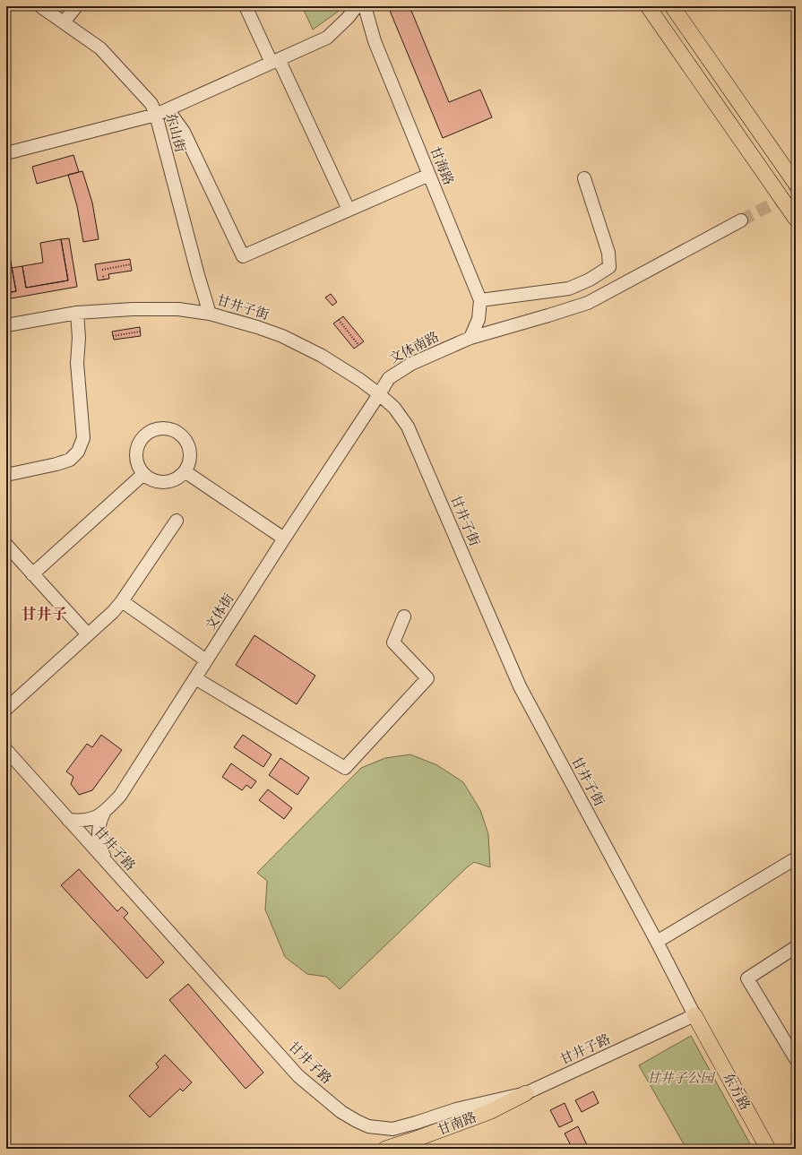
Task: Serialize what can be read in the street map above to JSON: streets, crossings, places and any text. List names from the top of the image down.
{
  "streets": {
    "main road": ["东方路", "甘南路"],
    "street": [
      "东山街",
      "甘海路",
      "甘井子街",
      "文体南路",
      "文体街",
      "甘井子路"
    ]
  },
  "crossings": [
    ["东山街", "甘井子街"],
    ["甘海路", "文体南路"],
    ["甘井子街", "文体南路"],
    ["甘井子街", "文体街"],
    ["甘井子街", "甘井子路"],
    ["甘井子街", "东方路"],
    ["文体南路", "文体街"],
    ["文体街", "甘井子路"],
    ["甘井子路", "东方路"],
    ["甘井子路", "甘南路"]
  ],
  "districts": ["甘井子"],
  "parks": ["甘井子公园"]
}
